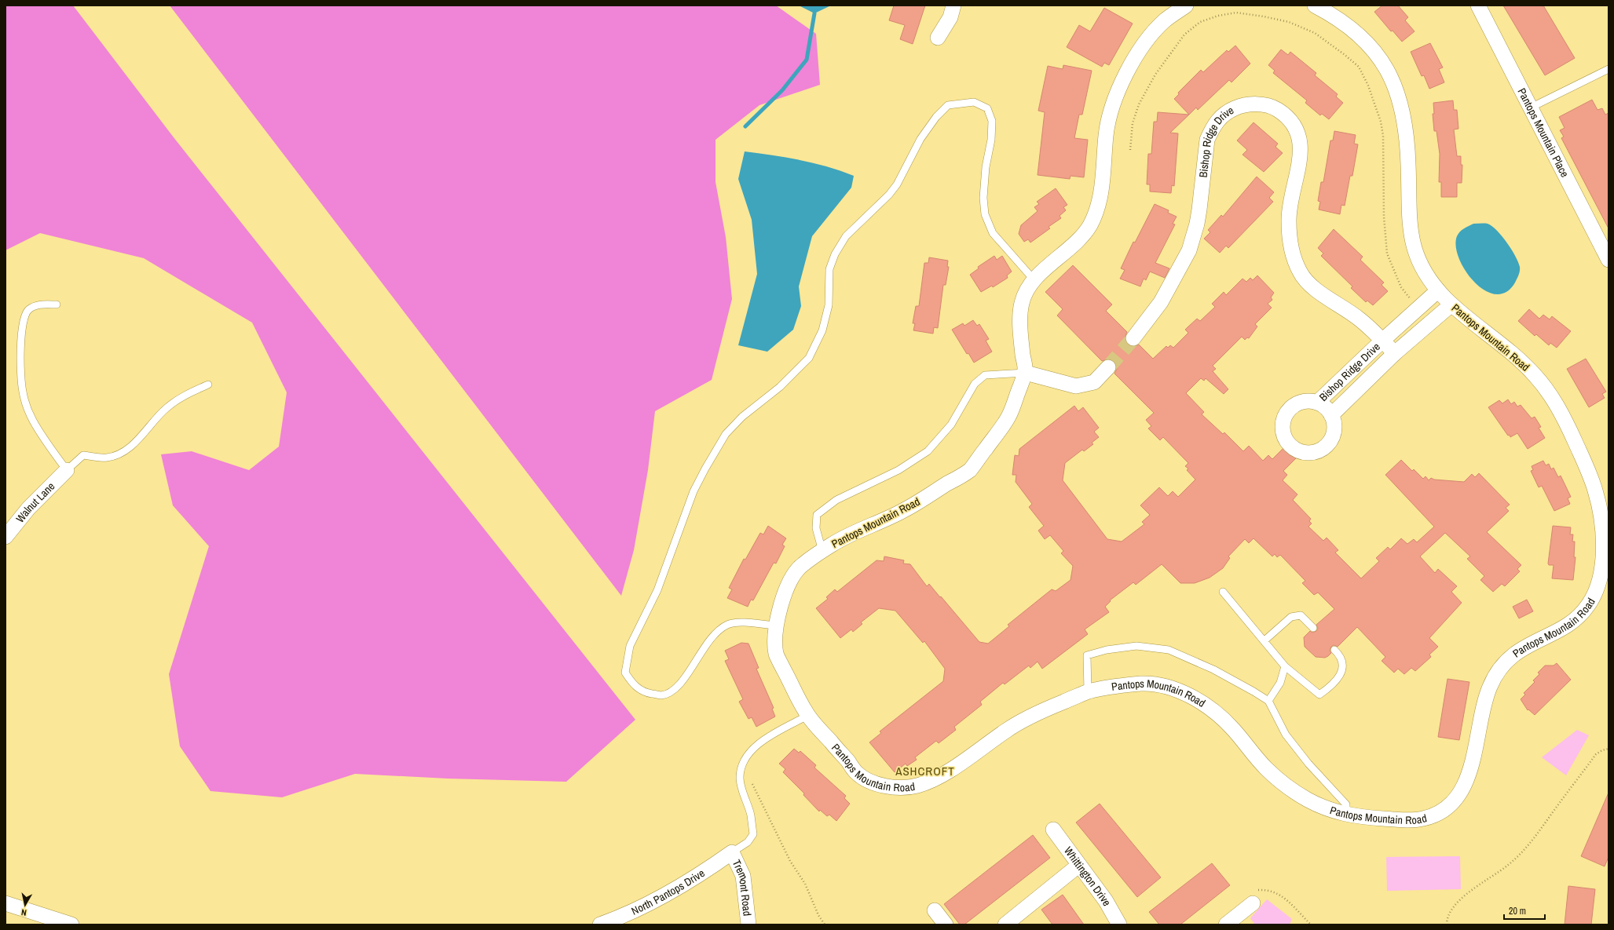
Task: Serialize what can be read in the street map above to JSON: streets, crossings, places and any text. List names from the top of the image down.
{
  "streets": {
    "street": [
      "Pantops Mountain Place",
      "Bishop Ridge Drive",
      "Pantops Mountain Road",
      "Walnut Lane",
      "Whittington Drive",
      "Tremont Road",
      "North Pantops Drive"
    ]
  },
  "crossings": [
    ["Bishop Ridge Drive", "Pantops Mountain Road"],
    ["Tremont Road", "North Pantops Drive"]
  ],
  "districts": ["ASHCROFT"],
  "scale_bar": "20 m",
  "north": "bottom"
}
